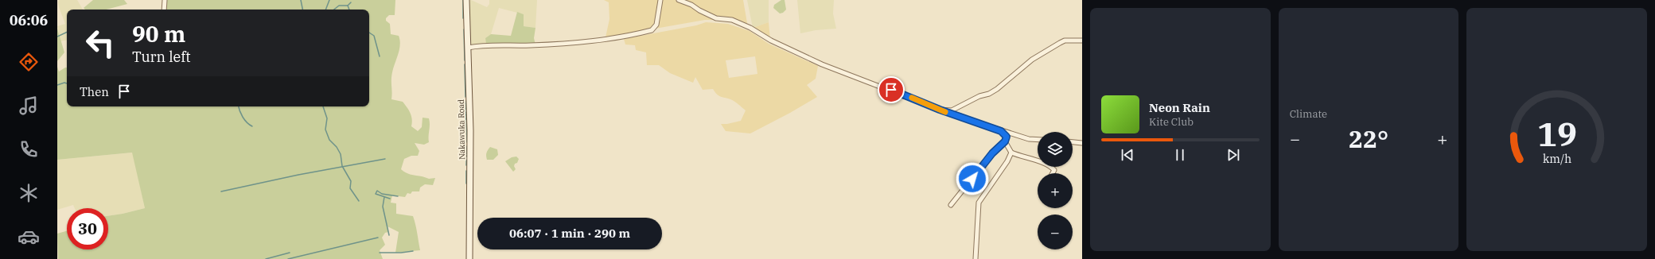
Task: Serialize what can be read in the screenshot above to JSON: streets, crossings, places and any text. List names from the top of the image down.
{
  "streets": {
    "main road": ["Nakawuka Road"]
  },
  "page": {
    "tabs": "06:06",
    "tile": "Climate",
    "turn": ["90 m", "Turn left"],
    "then": "Then",
    "song": ["Neon Rain", "Kite Club"],
    "heat": ["−", "22°", "+"],
    "map_buttons": ["+", "−"],
    "limit": "30",
    "trip": "06:07 · 1 min · 290 m",
    "gauge": ["19", "km/h"]
  }
}
